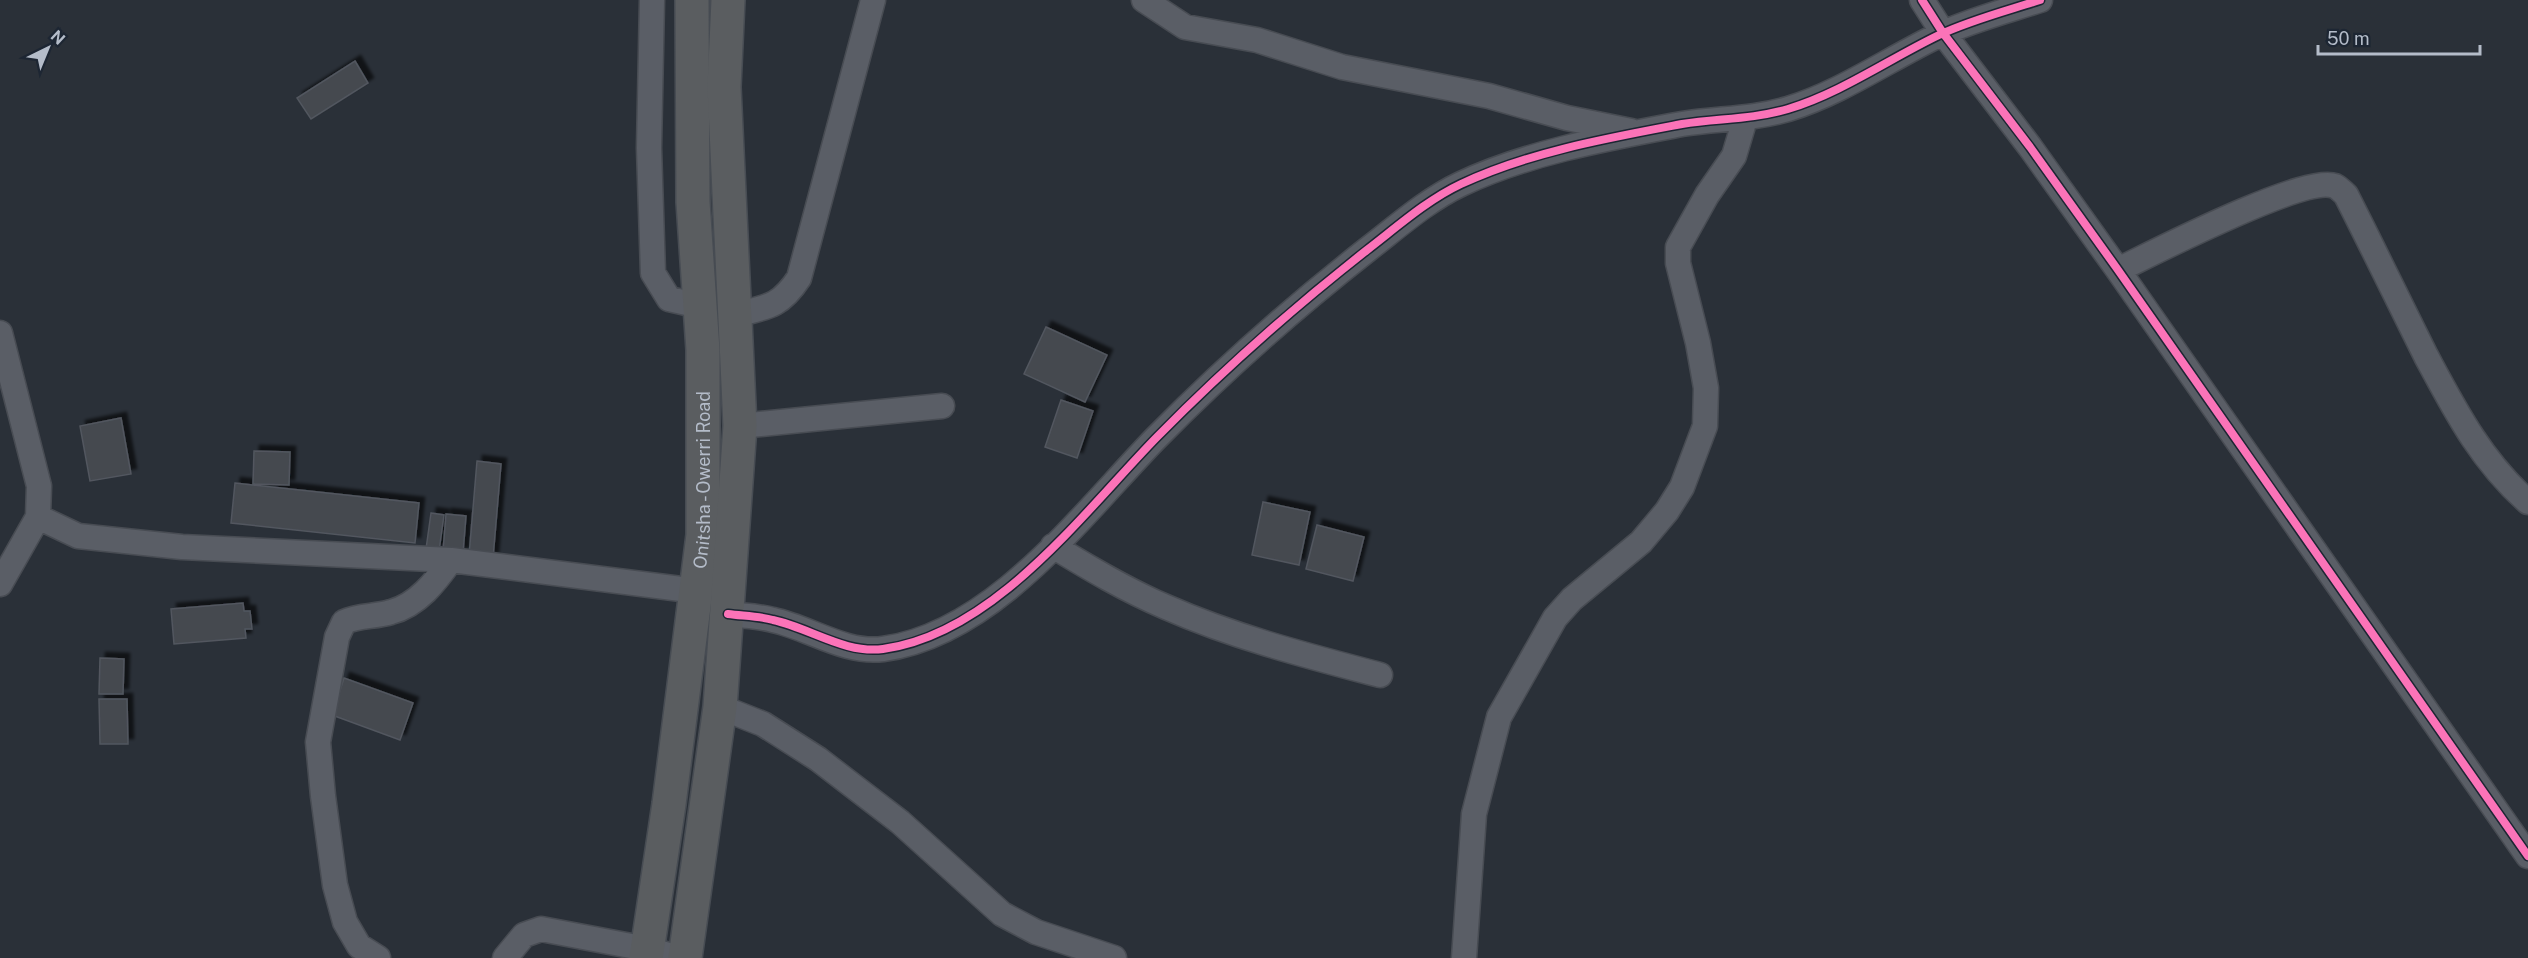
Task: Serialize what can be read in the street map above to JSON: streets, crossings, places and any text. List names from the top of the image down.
{
  "streets": {
    "highway": ["Onitsha - Owerri Road"]
  },
  "scale_bar": "50 m",
  "north": "top right"
}
